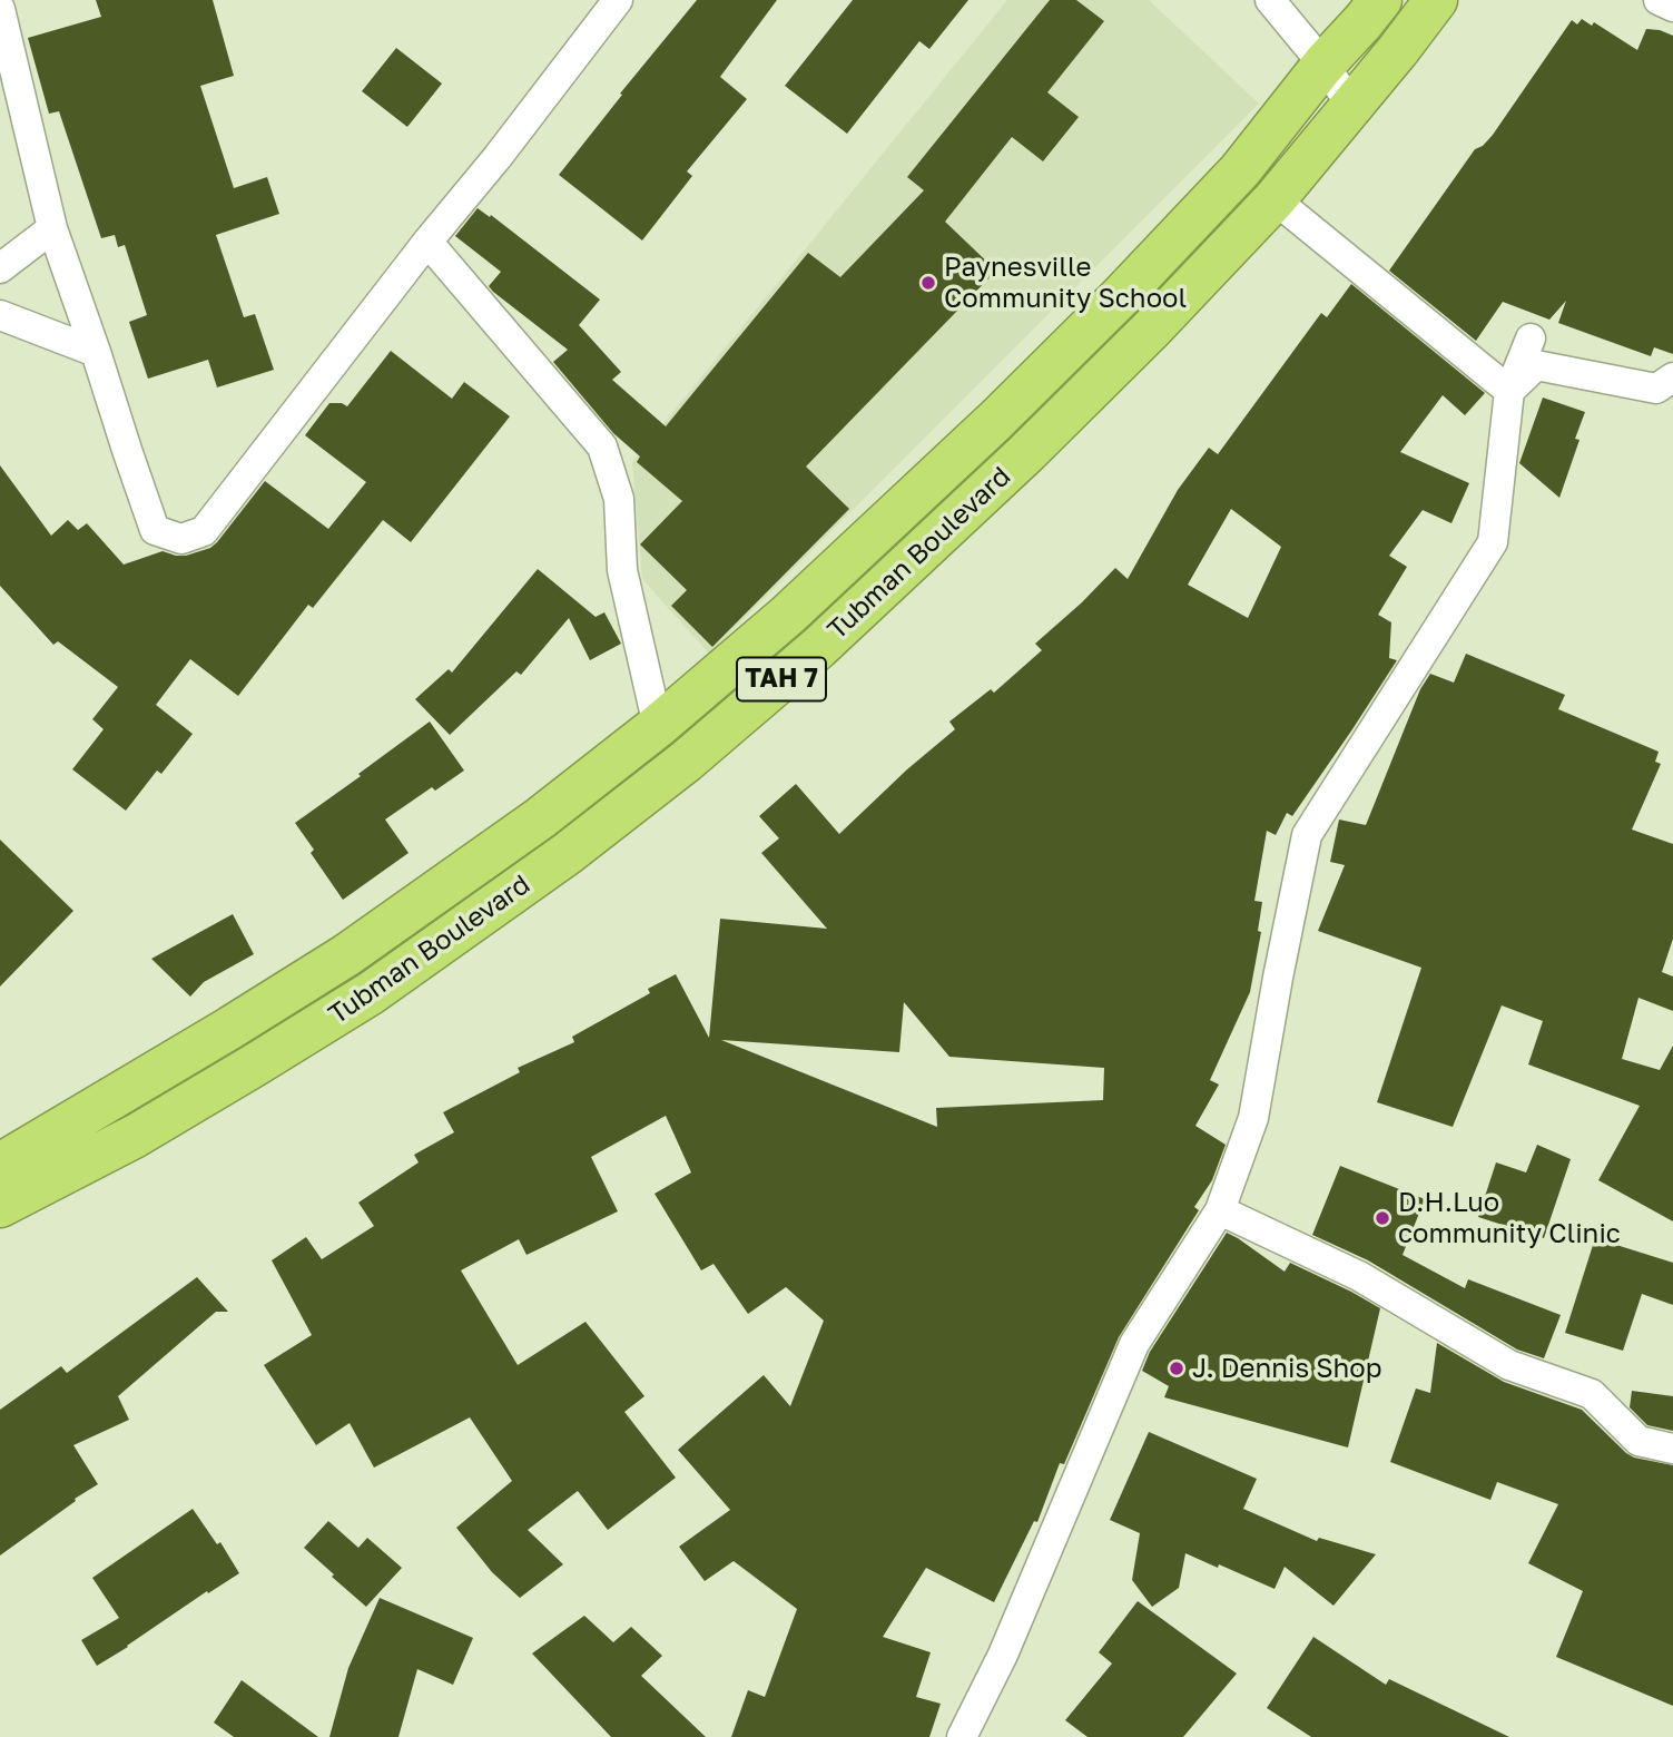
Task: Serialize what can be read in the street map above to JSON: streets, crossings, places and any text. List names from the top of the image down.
{
  "streets": {
    "highway": ["Tubman Boulevard", "TAH 7"]
  },
  "places": ["Paynesville Community School", "D.H.Luo community Clinic", "J. Dennis Shop"]
}
